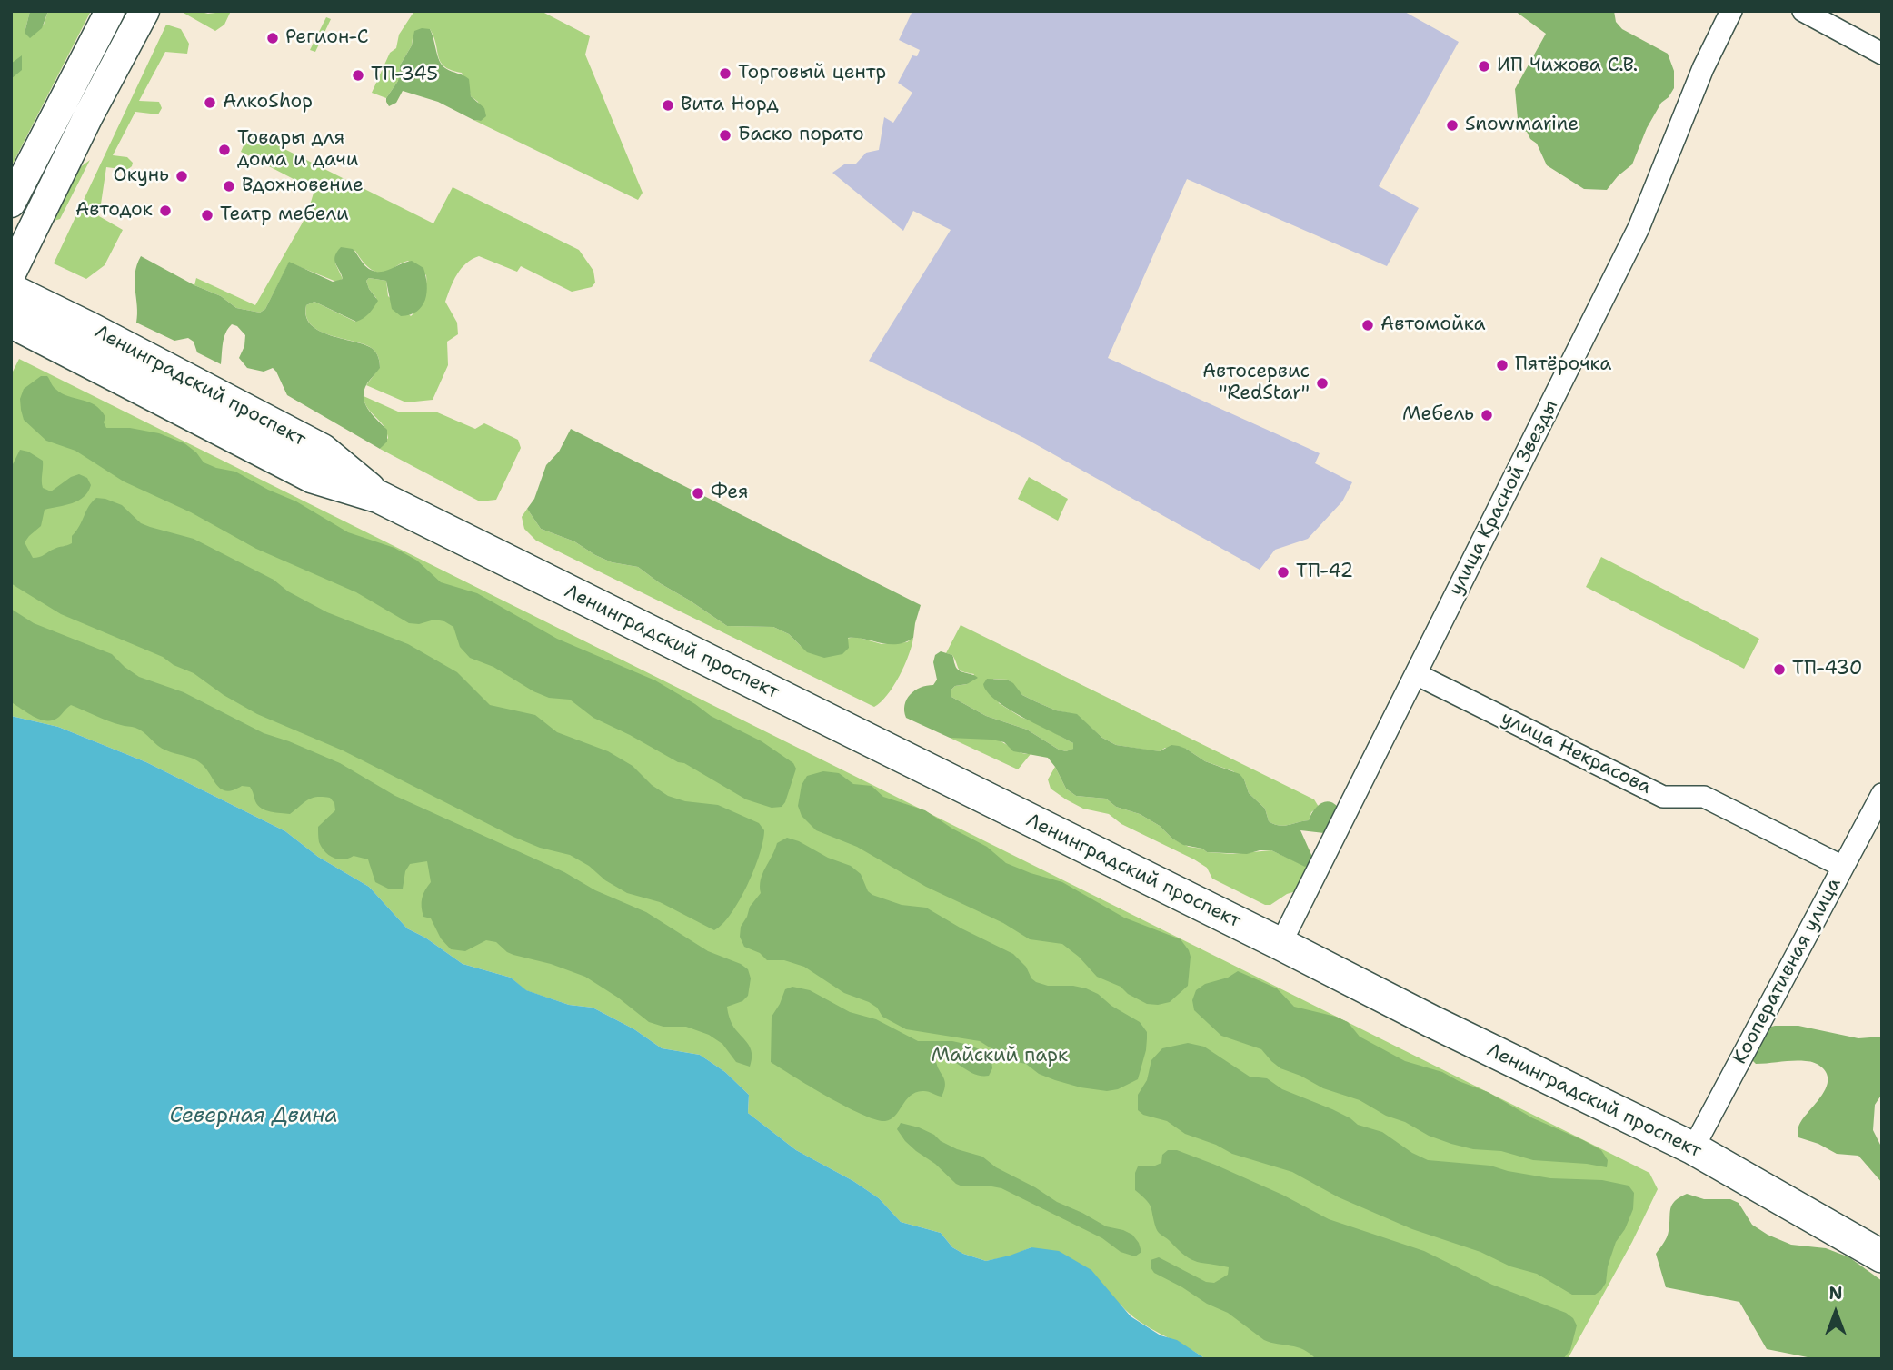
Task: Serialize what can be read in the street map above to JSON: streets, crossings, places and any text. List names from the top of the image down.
{
  "streets": {
    "main road": ["Ленинградский проспект"],
    "street": ["улица Красной Звезды", "улица Некрасова", "Кооперативная улица"]
  },
  "crossings": [
    ["Ленинградский проспект", "улица Красной Звезды"],
    ["Ленинградский проспект", "Кооперативная улица"],
    ["улица Красной Звезды", "улица Некрасова"],
    ["улица Некрасова", "Кооперативная улица"]
  ],
  "water": ["Северная Двина"],
  "parks": ["Майский парк"],
  "places": [
    "Регион-С",
    "ИП Чижова С.В.",
    "Торговый центр",
    "ТП-345",
    "АлкоShop",
    "Вита Норд",
    "Snowmarine",
    "Баско порато",
    "Товары для дома и дачи",
    "Окунь",
    "Вдохновение",
    "Автодок",
    "Театр мебели",
    "Автомойка",
    "Пятёрочка",
    "Автосервис \"RedStar\"",
    "Мебель",
    "Фея",
    "ТП-42",
    "ТП-430"
  ],
  "north": "top"
}
